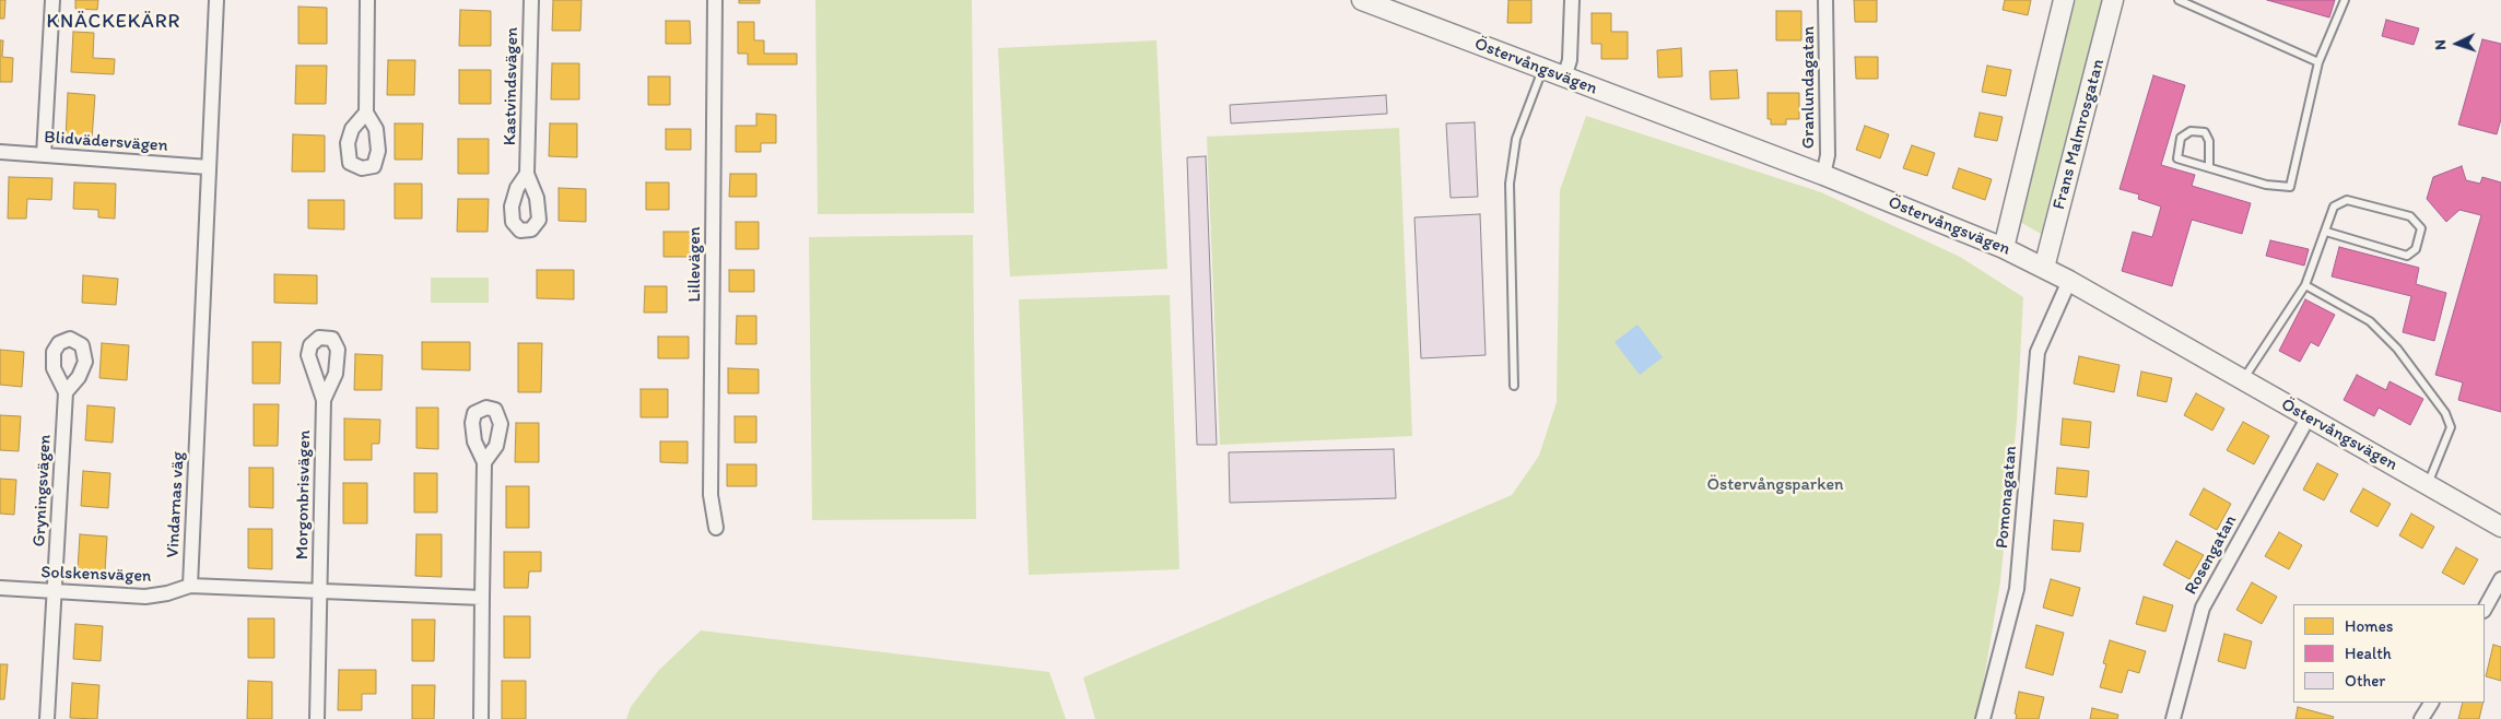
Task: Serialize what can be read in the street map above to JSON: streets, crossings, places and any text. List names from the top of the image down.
{
  "streets": {
    "street": [
      "Östervångsvägen",
      "Kastvindsvägen",
      "Granlundagatan",
      "Frans Malmrosgatan",
      "Blidvädersvägen",
      "Lillevägen",
      "Gryningsvägen",
      "Morgonbrisvägen",
      "Pomonagatan",
      "Vindarnas väg",
      "Rosengatan",
      "Solskensvägen"
    ]
  },
  "crossings": [
    ["Östervångsvägen", "Granlundagatan"],
    ["Östervångsvägen", "Frans Malmrosgatan"],
    ["Östervångsvägen", "Pomonagatan"],
    ["Östervångsvägen", "Rosengatan"],
    ["Blidvädersvägen", "Vindarnas väg"],
    ["Gryningsvägen", "Solskensvägen"],
    ["Vindarnas väg", "Solskensvägen"]
  ],
  "districts": ["KNÄCKEKÄRR"],
  "parks": ["Östervångsparken"],
  "legend": ["Homes", "Health", "Other"],
  "north": "left"
}
